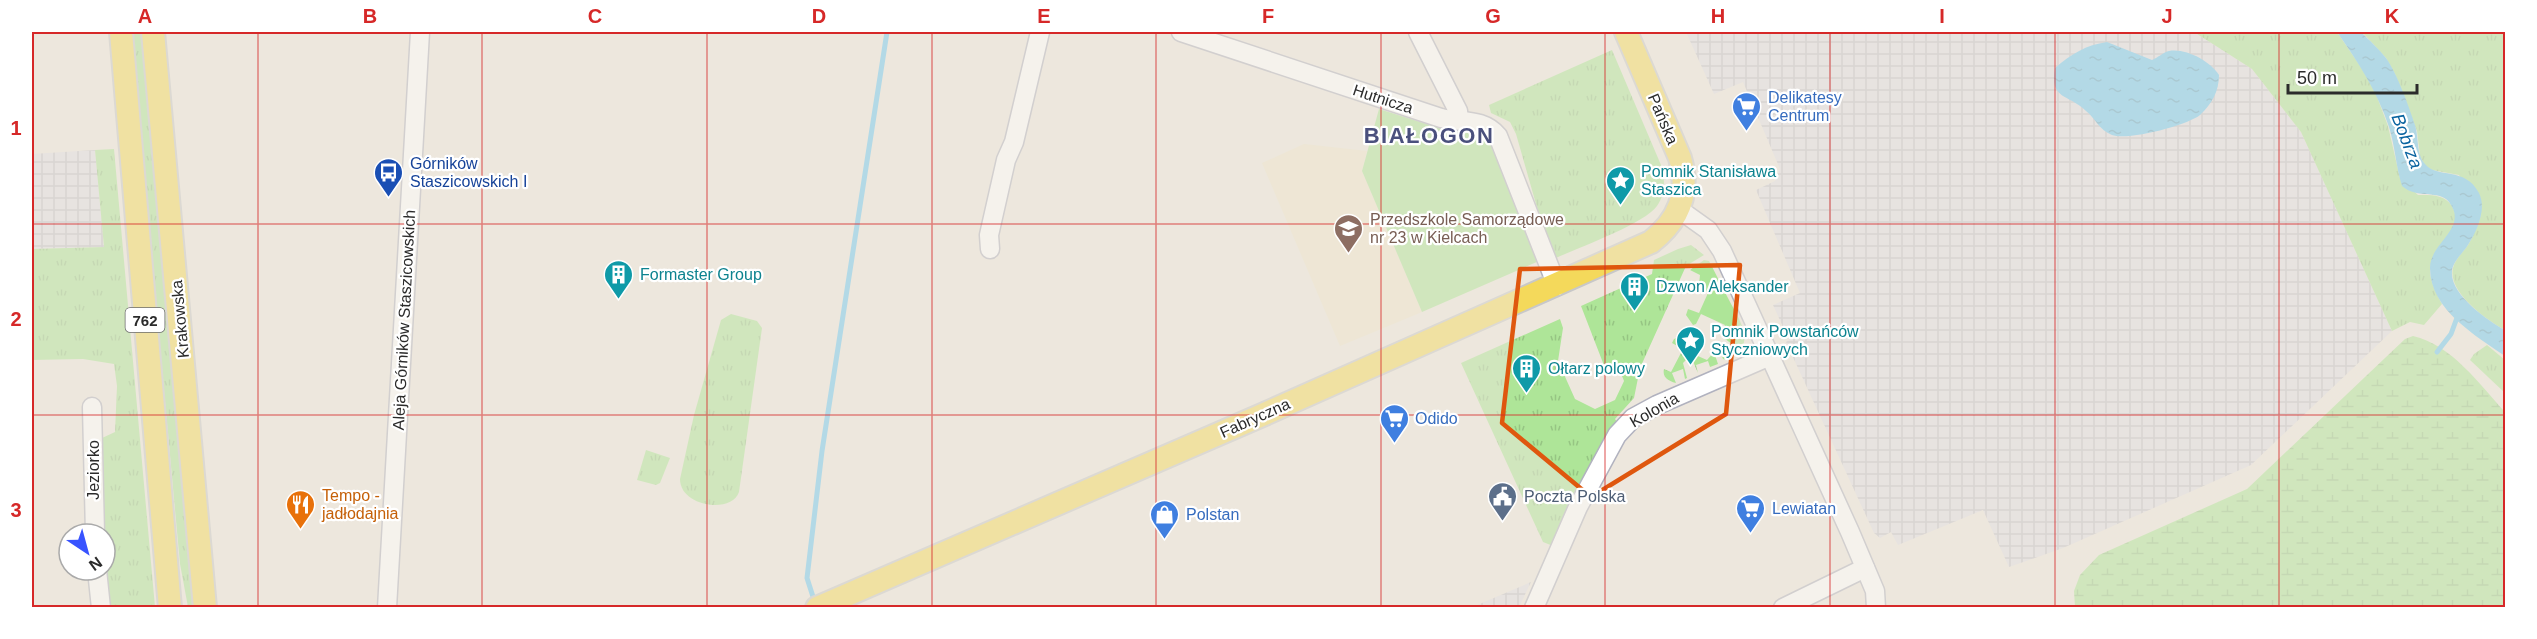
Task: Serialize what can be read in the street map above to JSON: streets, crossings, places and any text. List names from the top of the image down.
{
  "streets": {
    "main road": [
      "Pańska",
      "Krakowska",
      "762",
      "Fabryczna"
    ],
    "street": [
      "Hutnicza",
      "Aleja Górników Staszicowskich",
      "Kolonia",
      "Jeziorko"
    ]
  },
  "crossings": [
    ["Hutnicza", "Fabryczna"],
    ["Pańska", "Fabryczna"]
  ],
  "districts": ["BIAŁOGON"],
  "water": ["Bobrza"],
  "places": {
    "supermarket": ["Delikatesy Centrum", "Odido", "Lewiatan"],
    "bus stop": ["Górników Staszicowskich I"],
    "place": ["Pomnik Stanisława Staszica", "Pomnik Powstańców Styczniowych"],
    "school or university": ["Przedszkole Samorządowe nr 23 w Kielcach"],
    "building": ["Formaster Group", "Dzwon Aleksander", "Ołtarz polowy"],
    "public building": ["Poczta Polska"],
    "restaurant": ["Tempo - jadłodajnia"],
    "shop": ["Polstan"]
  },
  "scale_bar": "50 m",
  "north": "bottom right",
  "grid": {
    "columns": [
      "A",
      "B",
      "C",
      "D",
      "E",
      "F",
      "G",
      "H",
      "I",
      "J",
      "K"
    ],
    "rows": ["1", "2", "3"]
  }
}
